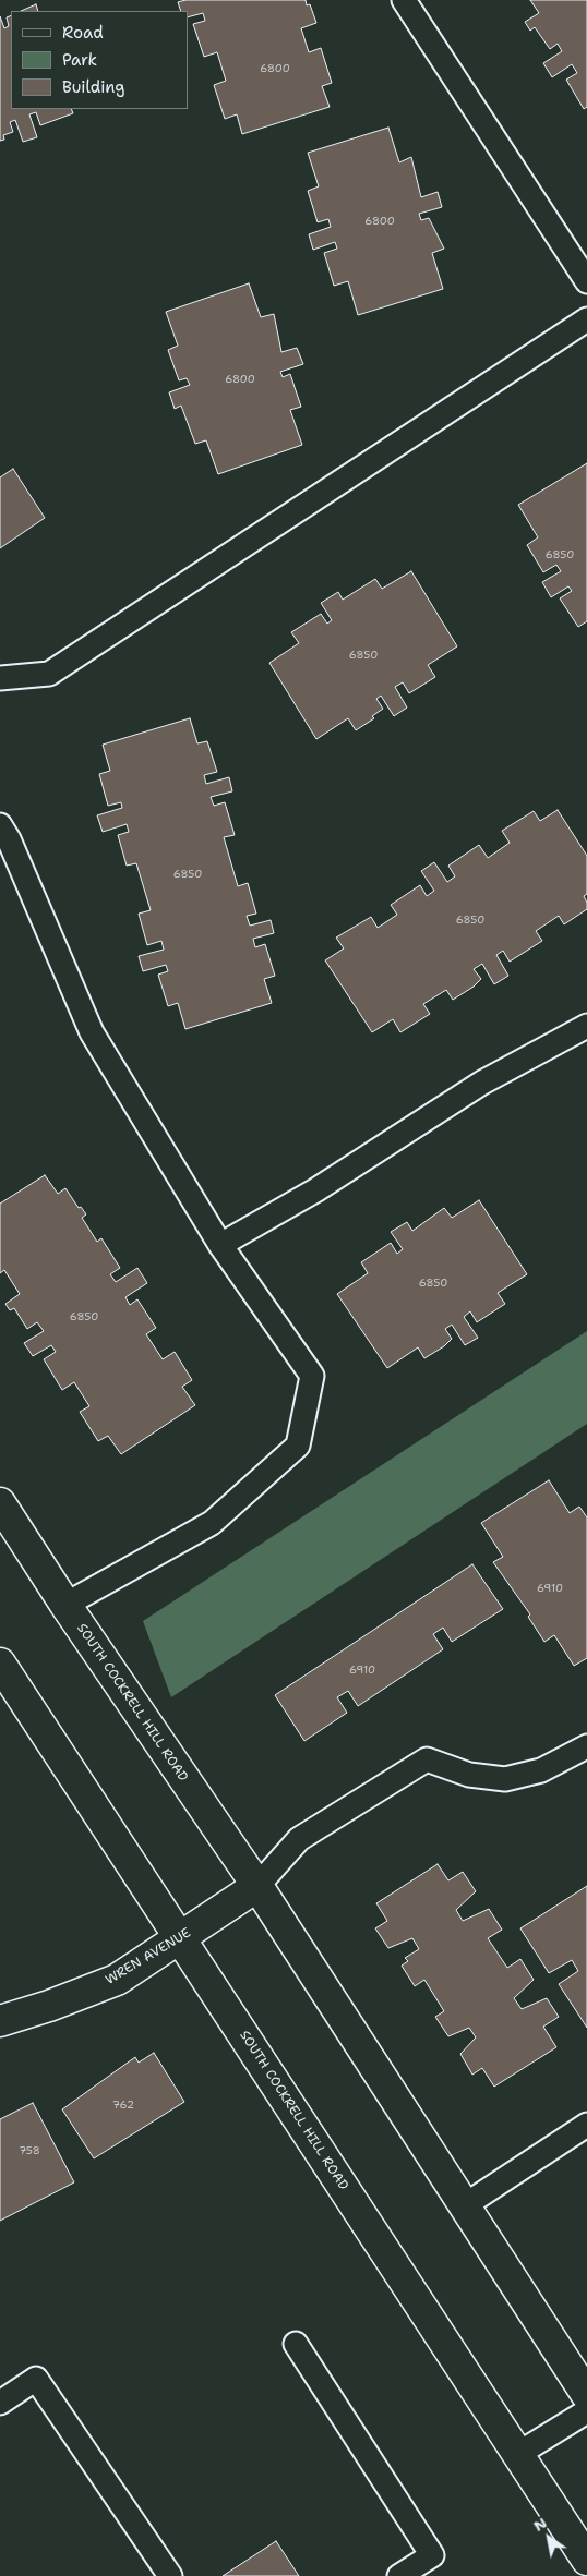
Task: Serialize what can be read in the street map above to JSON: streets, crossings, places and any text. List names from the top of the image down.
{
  "streets": {
    "main road": ["SOUTH COCKRELL HILL ROAD", "WREN AVENUE"]
  },
  "crossings": [
    ["SOUTH COCKRELL HILL ROAD", "WREN AVENUE"]
  ],
  "house_numbers": [
    "6800",
    "6800",
    "6800",
    "6850",
    "6850",
    "6850",
    "6850",
    "6850",
    "6850",
    "6910",
    "6910",
    "762",
    "758"
  ],
  "legend": ["Road", "Park", "Building"],
  "north": "top left"
}
